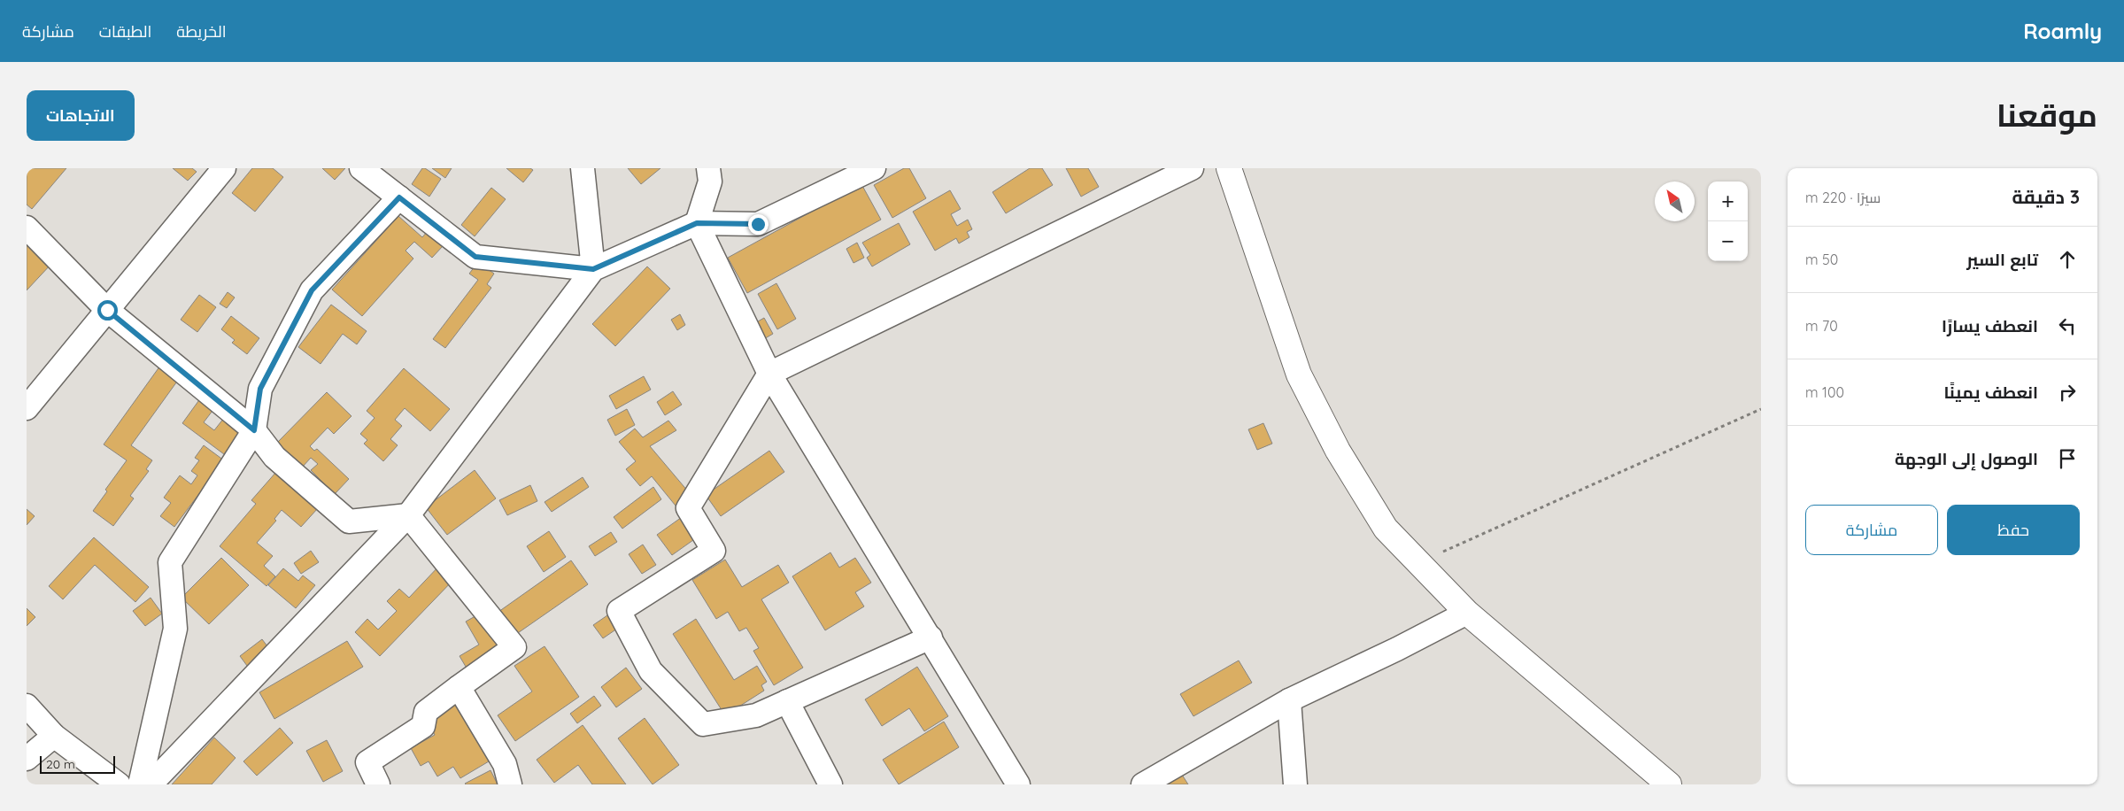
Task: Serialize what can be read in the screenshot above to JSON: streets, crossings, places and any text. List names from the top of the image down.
{
  "scale_bar": "20 m",
  "north": "top left",
  "page": {
    "header": "Roamly",
    "nav": ["الخريطة", "الطبقات", "مشاركة"],
    "title": "موقعنا",
    "buttons": [
      "الاتجاهات",
      ["حفظ", "مشاركة"]
    ],
    "heading": ["3 دقيقة", "سيرًا · 220 m"],
    "map_buttons": ["+", "−"],
    "list": [
      ["تابع السير", "50 m"],
      ["انعطف يسارًا", "70 m"],
      ["انعطف يمينًا", "100 m"],
      "الوصول إلى الوجهة"
    ],
    "scale": "20 m"
  }
}
